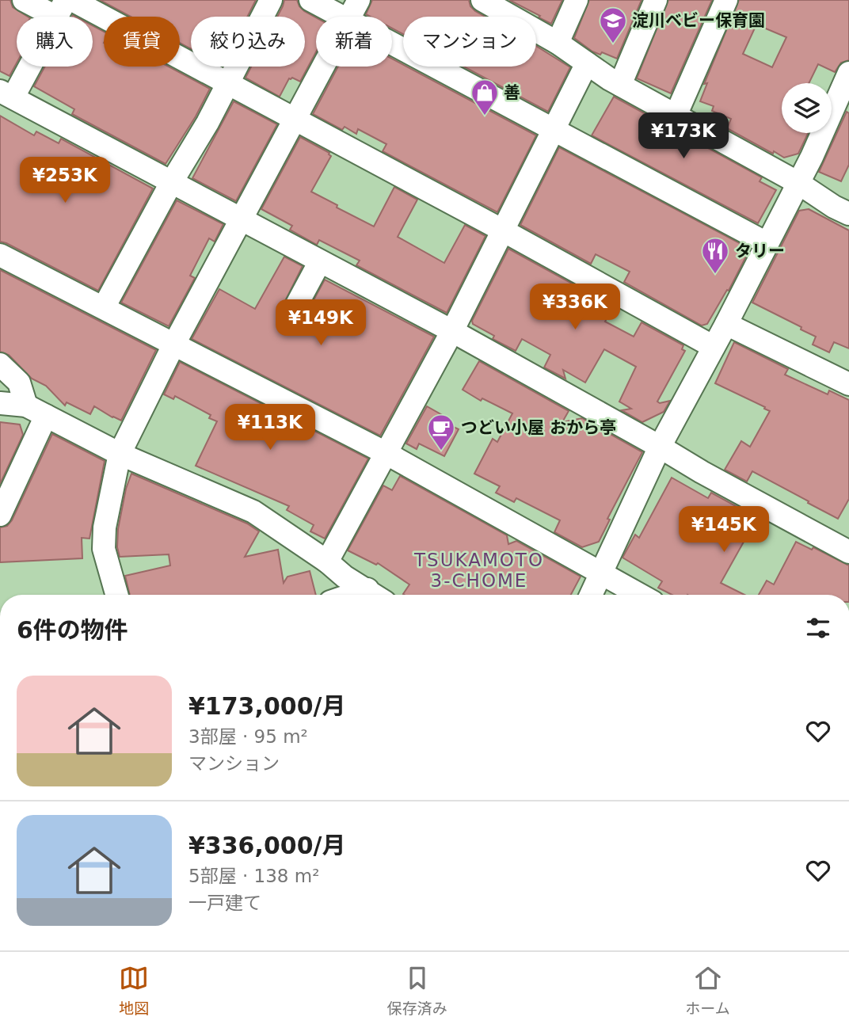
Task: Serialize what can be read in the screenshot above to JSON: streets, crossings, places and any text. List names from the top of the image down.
{
  "districts": ["TSUKAMOTO 3-CHOME"],
  "places": {
    "school or university": ["淀川ベビー保育園"],
    "shop": ["善"],
    "restaurant": ["タリー"],
    "cafe": ["つどい小屋 おから亭"]
  },
  "page": {
    "chip": [
      "購入",
      "賃貸",
      "絞り込み",
      "新着",
      "マンション"
    ],
    "price": [
      "¥173K",
      "¥253K",
      "¥336K",
      "¥149K",
      "¥113K",
      "¥145K"
    ],
    "heading": "6件の物件",
    "list": [
      {
        "name": "¥173,000/月",
        "note": "3部屋 · 95 m² · マンション"
      },
      {
        "name": "¥336,000/月",
        "note": "5部屋 · 138 m² · 一戸建て"
      }
    ],
    "tabs": ["地図", "保存済み", "ホーム"]
  }
}
